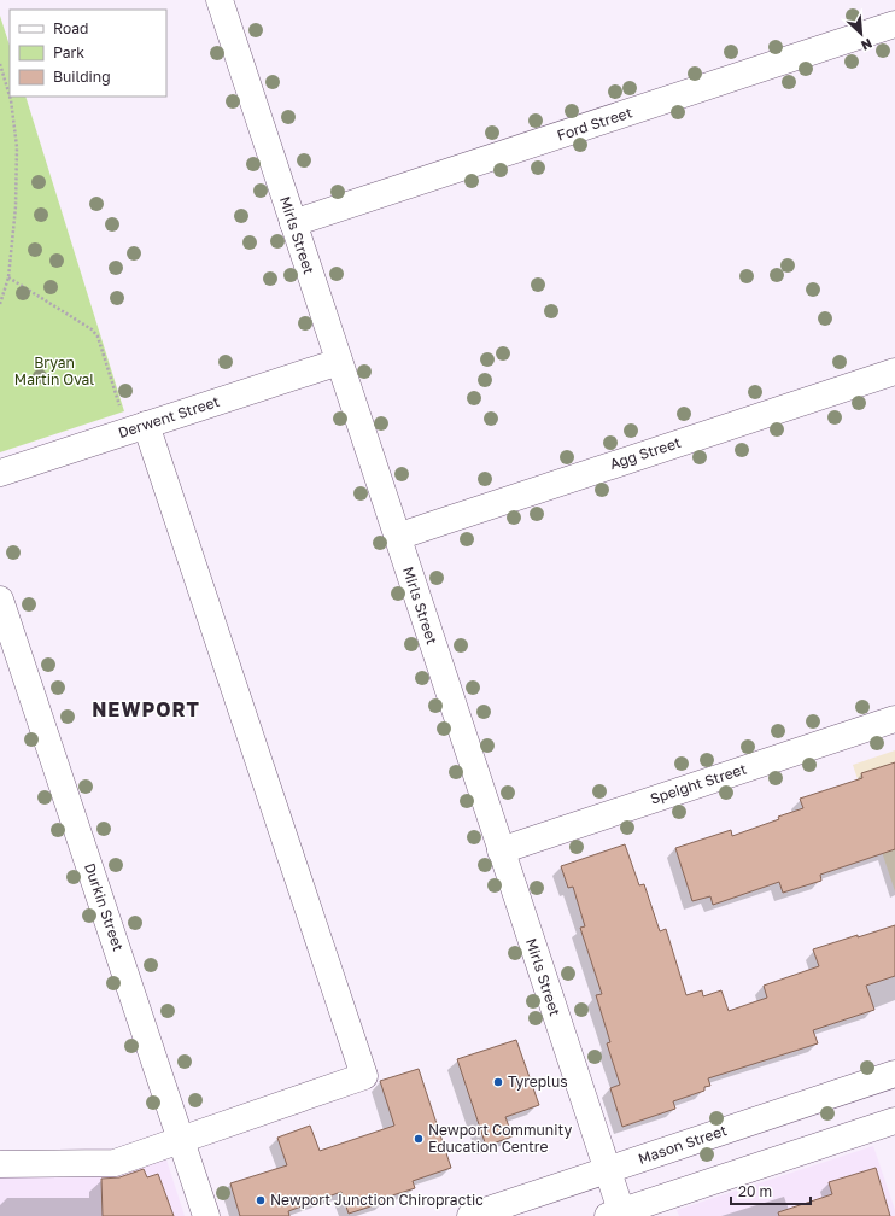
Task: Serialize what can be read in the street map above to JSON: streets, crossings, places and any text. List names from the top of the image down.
{
  "streets": {
    "street": [
      "Ford Street",
      "Mirls Street",
      "Derwent Street",
      "Agg Street",
      "Speight Street",
      "Durkin Street",
      "Mason Street"
    ]
  },
  "crossings": [
    ["Ford Street", "Mirls Street"],
    ["Mirls Street", "Derwent Street"],
    ["Mirls Street", "Agg Street"],
    ["Mirls Street", "Speight Street"],
    ["Mirls Street", "Mason Street"]
  ],
  "districts": ["NEWPORT"],
  "parks": ["Bryan Martin Oval"],
  "places": ["Tyreplus", "Newport Community Education Centre", "Newport Junction Chiropractic"],
  "legend": ["Road", "Park", "Building"],
  "scale_bar": "20 m",
  "north": "bottom right"
}
